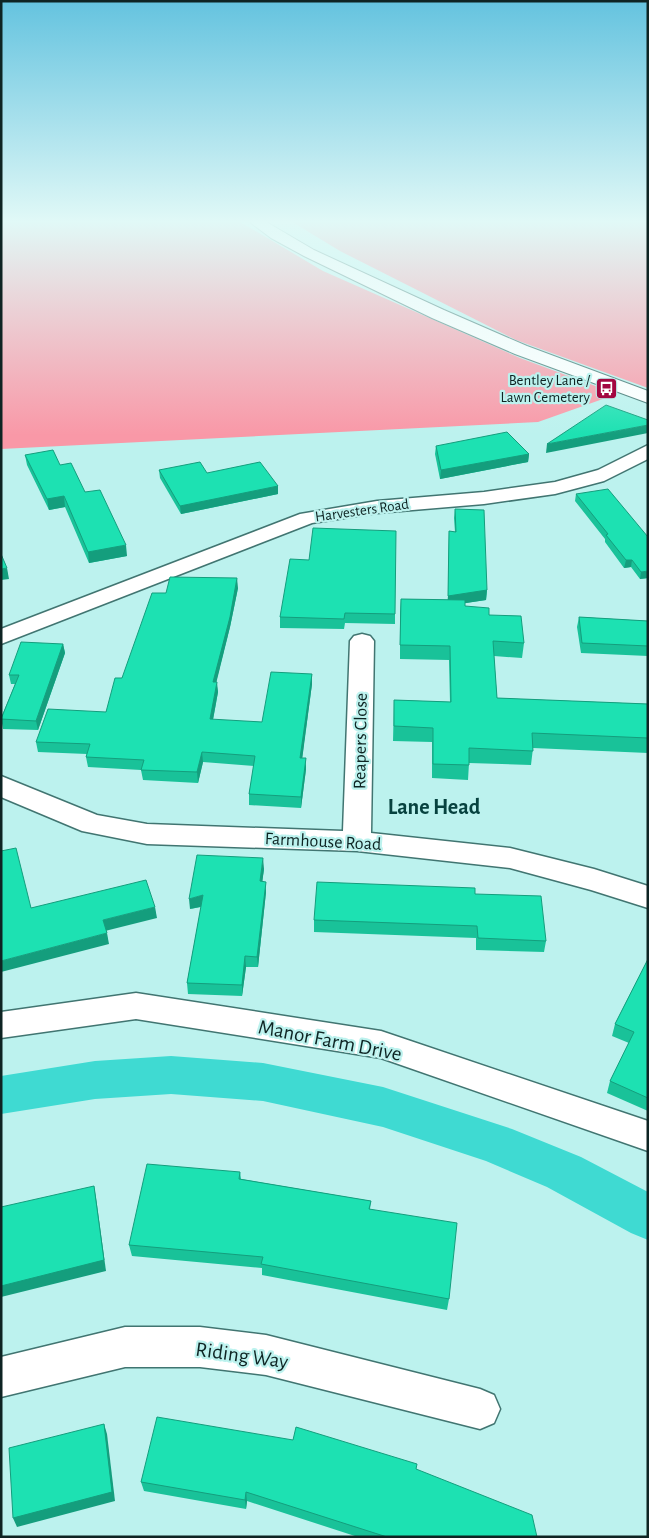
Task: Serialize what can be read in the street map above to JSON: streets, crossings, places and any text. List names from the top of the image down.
{
  "streets": {
    "street": [
      "Harvesters Road",
      "Reapers Close",
      "Farmhouse Road",
      "Manor Farm Drive",
      "Riding Way"
    ]
  },
  "crossings": [
    ["Reapers Close", "Farmhouse Road"]
  ],
  "districts": ["Lane Head"],
  "places": {
    "bus stop": ["Bentley Lane / Lawn Cemetery"]
  }
}
